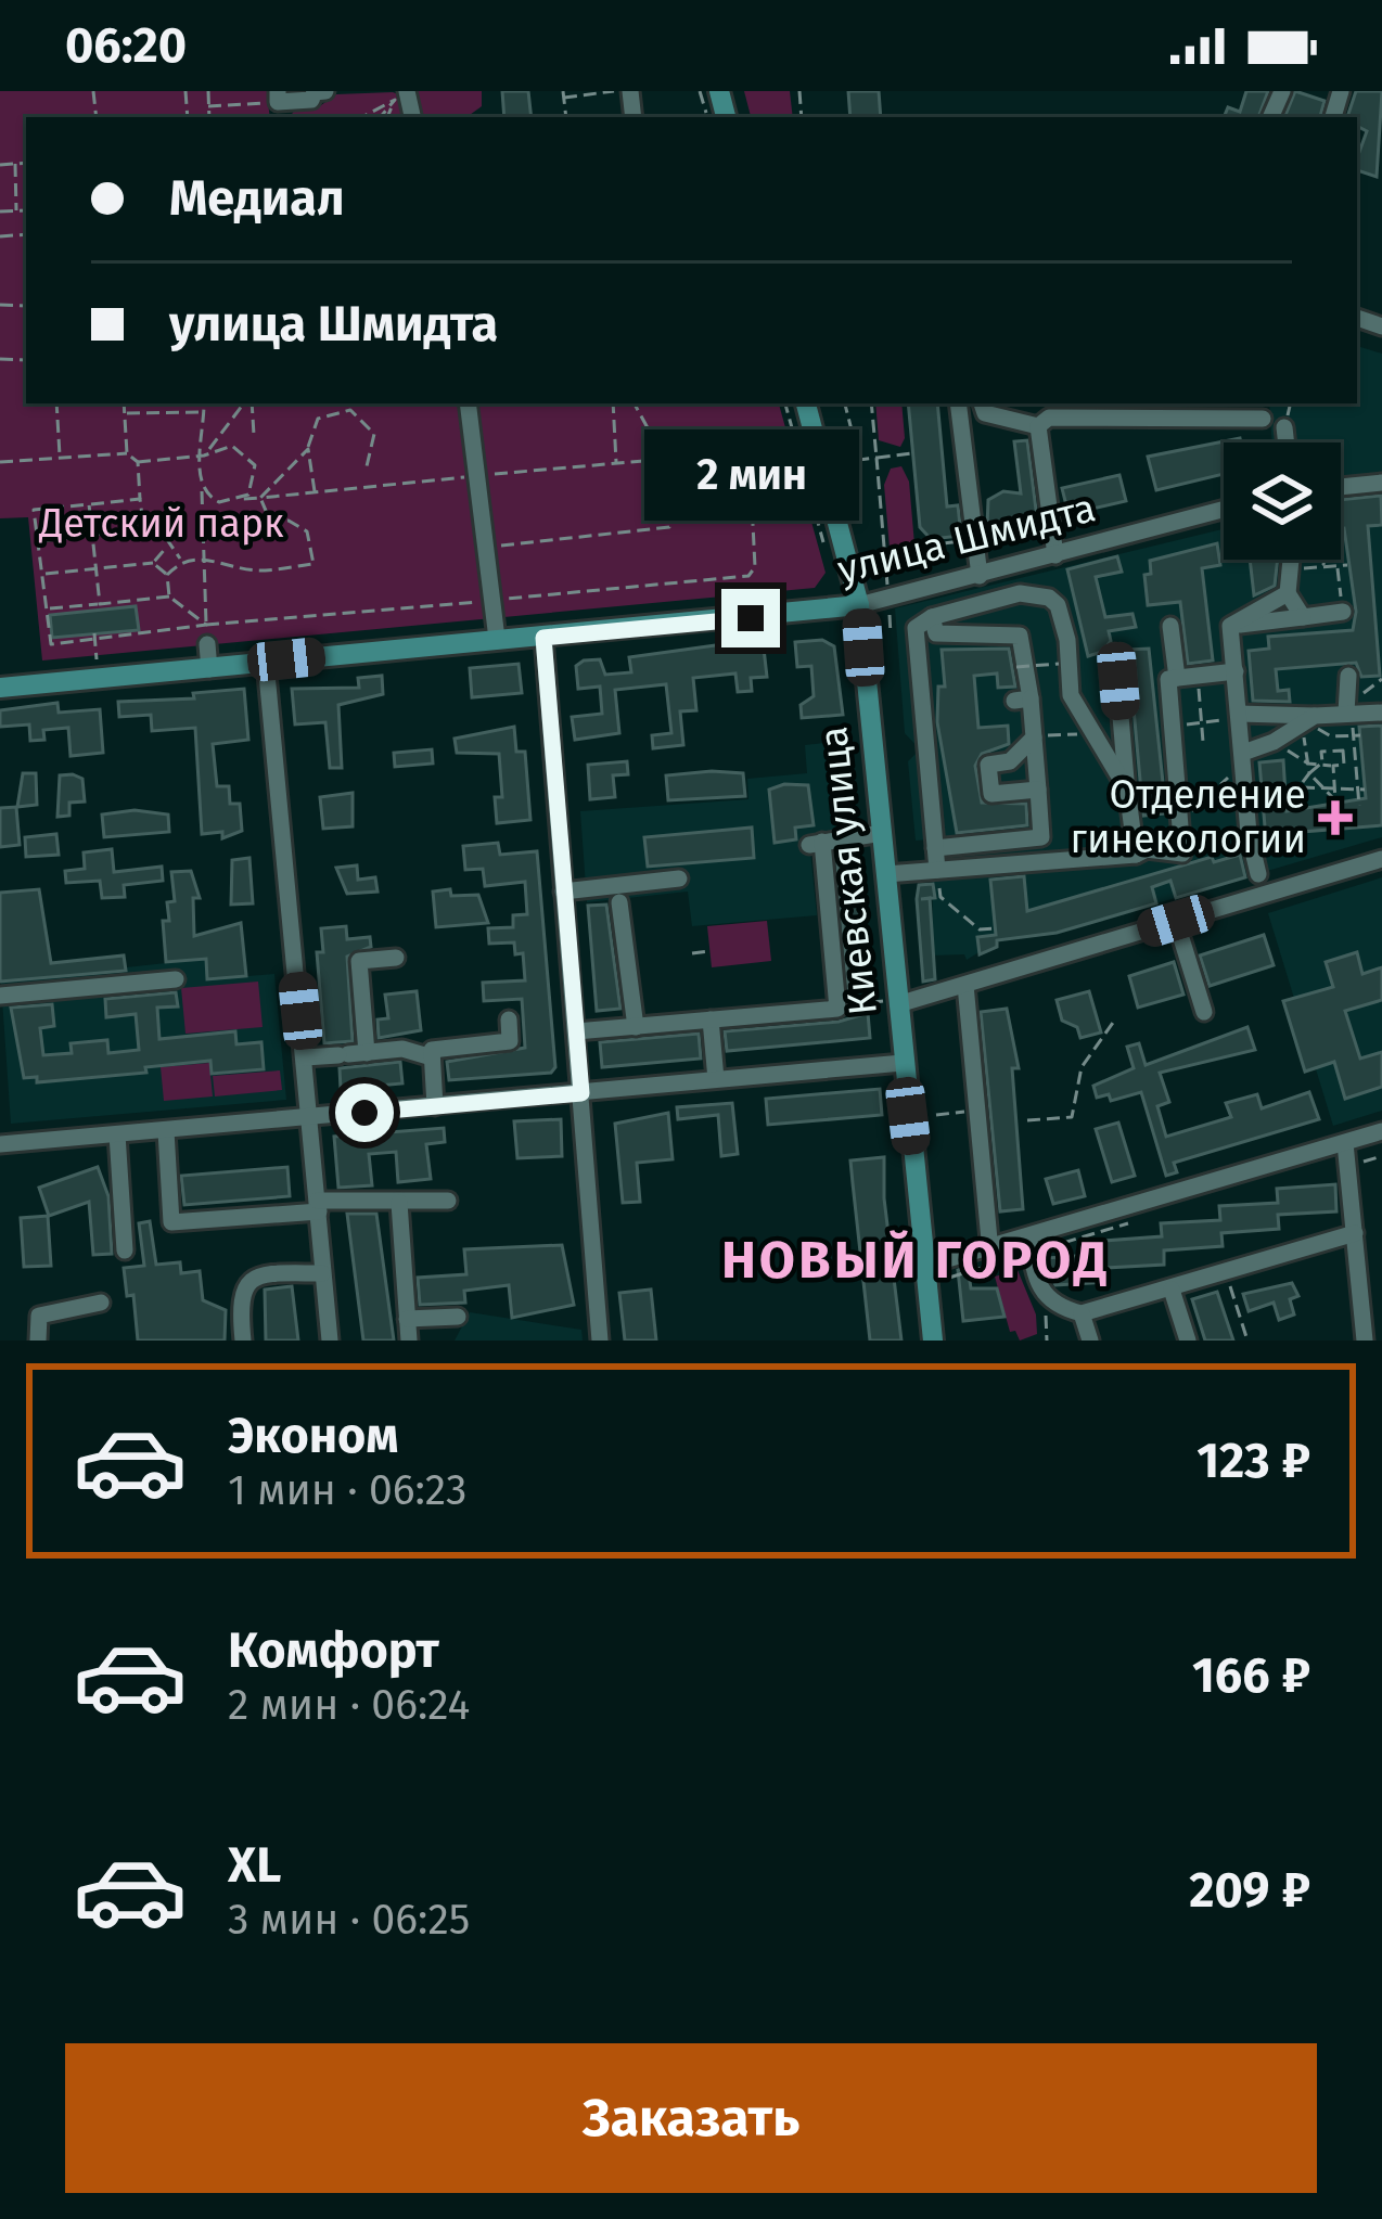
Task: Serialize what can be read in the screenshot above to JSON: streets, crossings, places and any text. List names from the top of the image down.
{
  "streets": {
    "main road": ["улица Шмидта", "Киевская улица"]
  },
  "crossings": [
    ["улица Шмидта", "Киевская улица"]
  ],
  "districts": ["НОВЫЙ ГОРОД"],
  "parks": ["Детский парк"],
  "places": {
    "health": ["Отделение гинекологии"]
  },
  "page": {
    "status": "06:20",
    "banner": ["Медиал", "улица Шмидта"],
    "bubble": "2 мин",
    "list": [
      {
        "name": "Эконом",
        "note": "1 мин · 06:23",
        "value": "123 ₽"
      },
      {
        "name": "Комфорт",
        "note": "2 мин · 06:24",
        "value": "166 ₽"
      },
      {
        "name": "XL",
        "note": "3 мин · 06:25",
        "value": "209 ₽"
      }
    ],
    "buttons": "Заказать"
  }
}
